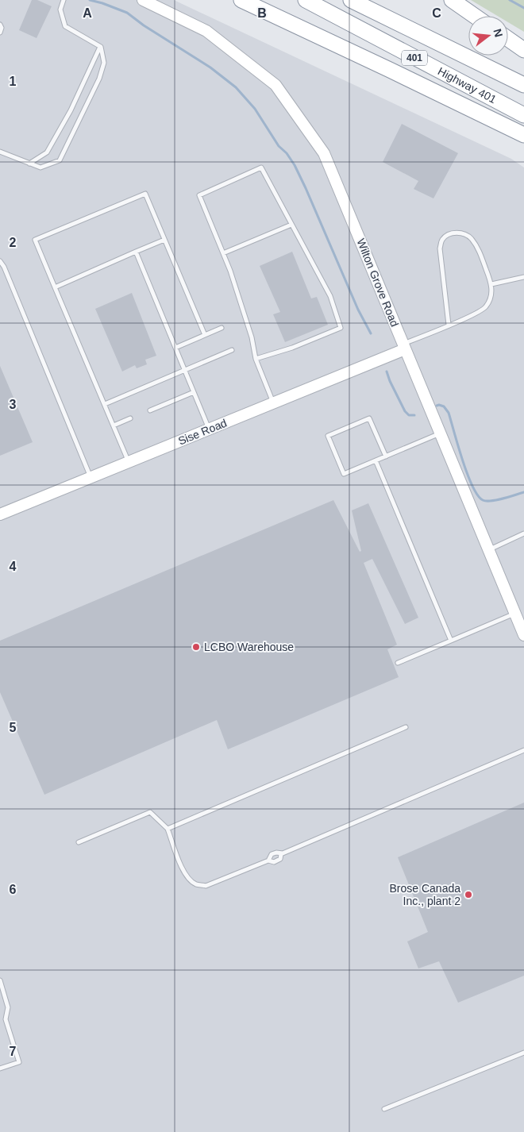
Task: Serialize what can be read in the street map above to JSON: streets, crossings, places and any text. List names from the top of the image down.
{
  "streets": {
    "highway": ["401", "Highway 401"],
    "main road": ["Wilton Grove Road", "Sise Road"]
  },
  "crossings": [
    ["Wilton Grove Road", "Sise Road"]
  ],
  "places": ["LCBO Warehouse", "Brose Canada Inc., plant 2"],
  "north": "right",
  "grid": {
    "columns": ["A", "B", "C"],
    "rows": [
      "1",
      "2",
      "3",
      "4",
      "5",
      "6",
      "7"
    ]
  }
}
